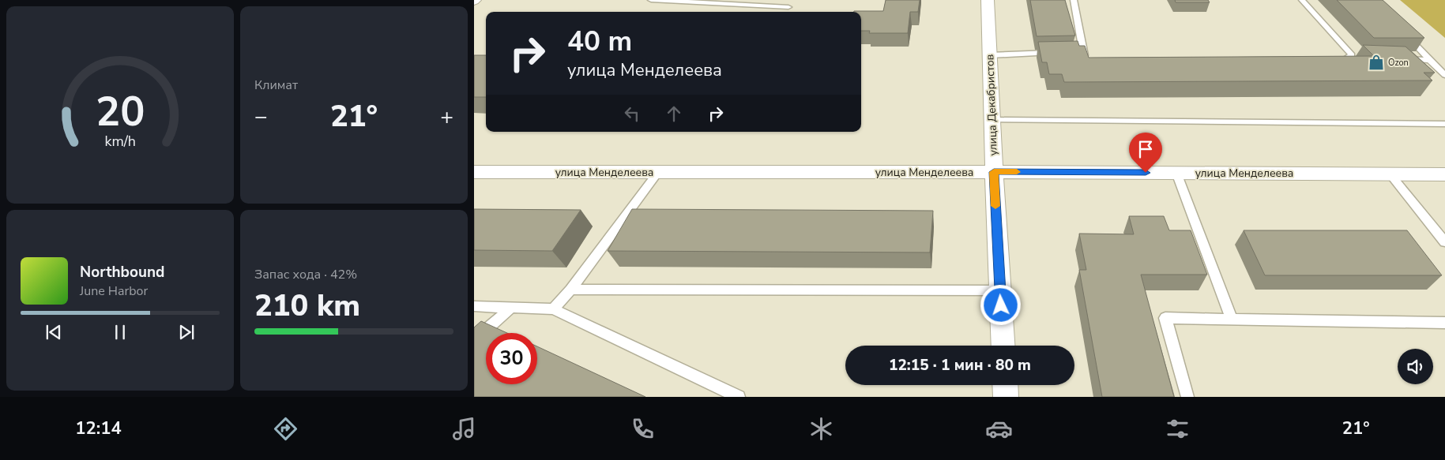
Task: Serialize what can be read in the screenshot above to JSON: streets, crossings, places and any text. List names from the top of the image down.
{
  "streets": {
    "street": ["улица Декабристов", "улица Менделеева"]
  },
  "crossings": [
    ["улица Декабристов", "улица Менделеева"]
  ],
  "places": {
    "shop": ["Ozon"]
  },
  "page": {
    "tile": [
      "Климат",
      ["Запас хода · 42%", "210 km"]
    ],
    "turn": ["40 m", "улица Менделеева"],
    "heat": ["−", "21°", "+"],
    "song": ["Northbound", "June Harbor"],
    "limit": "30",
    "trip": "12:15 · 1 мин · 80 m",
    "tabs": ["12:14", "21°"],
    "gauge": ["20", "km/h"]
  }
}
